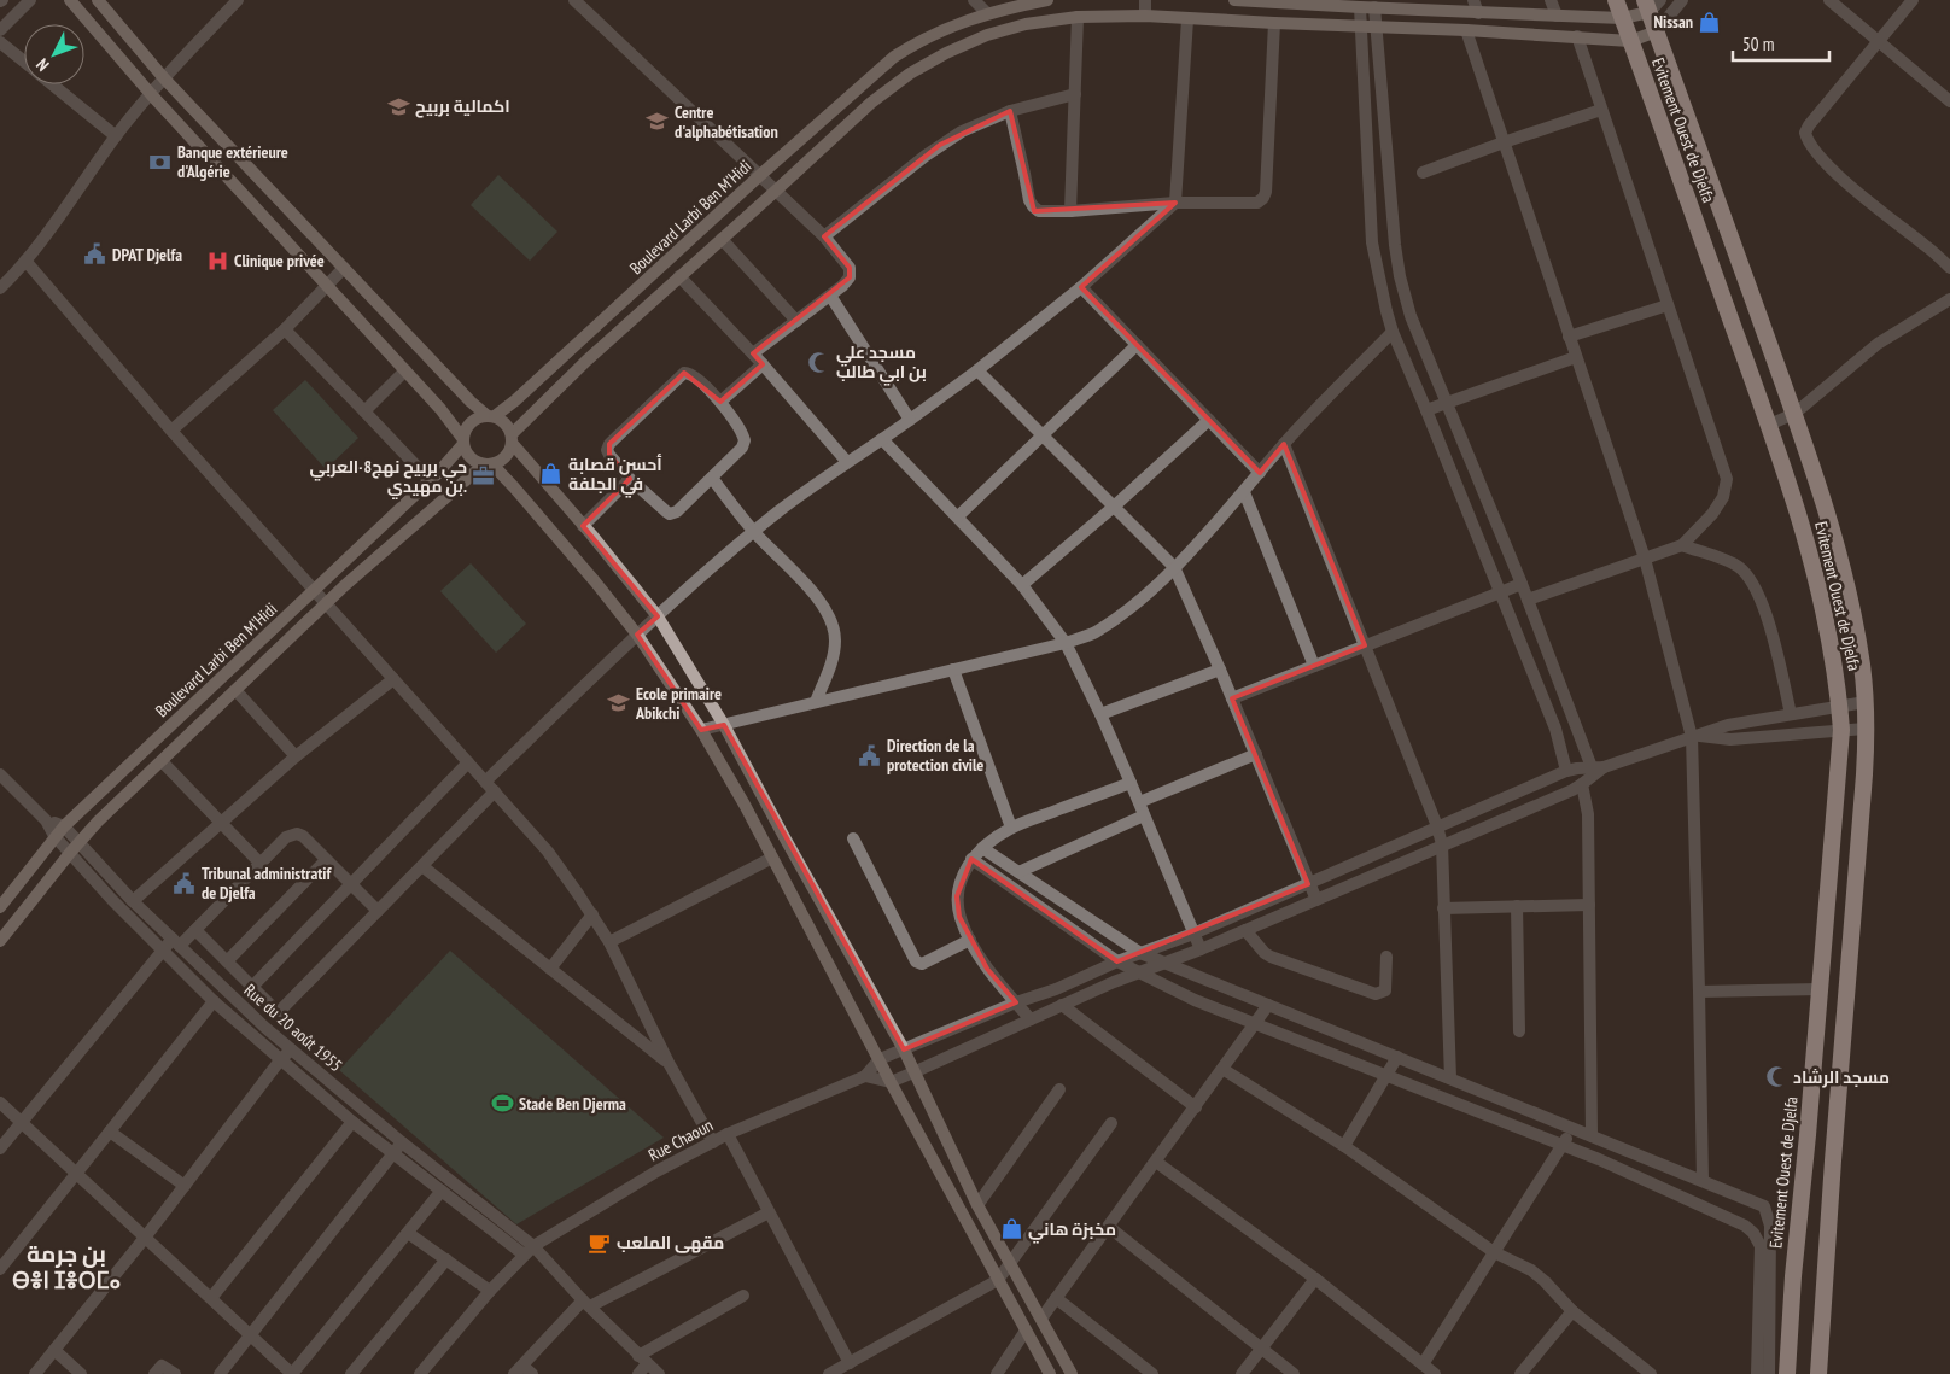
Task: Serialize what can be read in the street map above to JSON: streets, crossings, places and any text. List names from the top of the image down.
{
  "streets": {
    "highway": ["Evitement Ouest de Djelfa"],
    "main road": ["Boulevard Larbi Ben M'Hidi"],
    "street": ["Rue du 20 août 1955", "Rue Chaoun"]
  },
  "crossings": [
    ["Boulevard Larbi Ben M'Hidi", "Rue du 20 août 1955"],
    ["Rue du 20 août 1955", "Rue Chaoun"]
  ],
  "districts": ["بن جرمة ⴱⴻⵏ ⵊⴻⵔⵎⴰ"],
  "places": {
    "shop": ["Nissan", "أحسن قصابة في الجلفة", "مخبزة هاني"],
    "school or university": ["اكمالية بربيح", "Centre d'alphabétisation", "Ecole primaire Abikchi"],
    "bank": ["Banque extérieure d'Algérie"],
    "public building": ["DPAT Djelfa", "Direction de la protection civile", "Tribunal administratif de Djelfa"],
    "hospital": ["Clinique privée"],
    "mosque": ["مسجد علي بن ابي طالب", "مسجد الرشاد"],
    "office": ["حي بربيح نهج8-العربي بن مهيدي."],
    "sports": ["Stade Ben Djerma"],
    "cafe": ["مقهى الملعب"]
  },
  "scale_bar": "50 m",
  "north": "bottom left"
}
